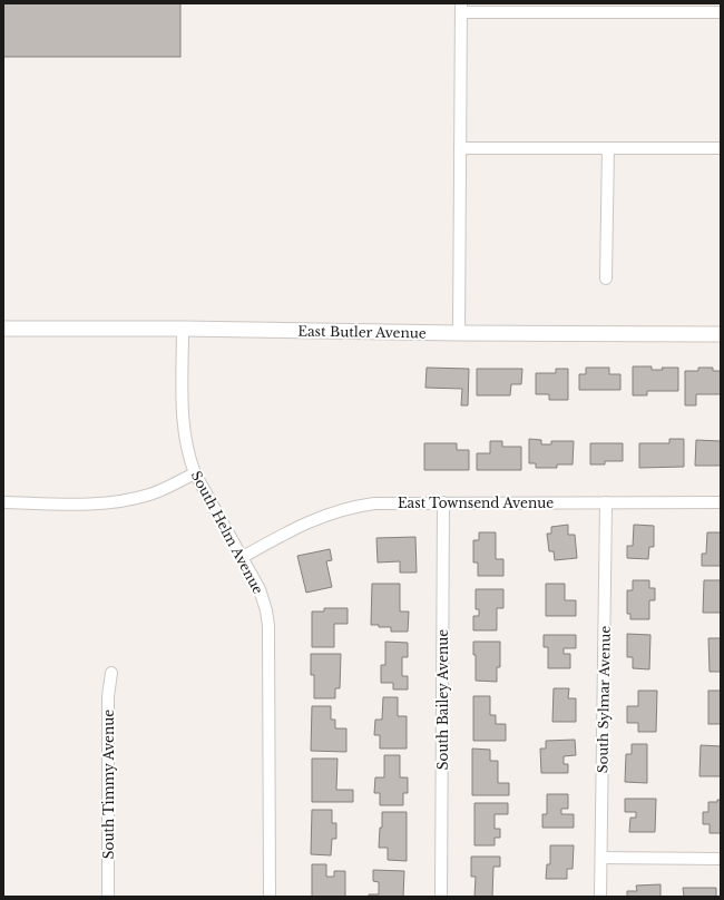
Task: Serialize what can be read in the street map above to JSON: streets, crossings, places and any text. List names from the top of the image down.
{
  "streets": {
    "street": [
      "East Butler Avenue",
      "East Townsend Avenue",
      "South Helm Avenue",
      "South Bailey Avenue",
      "South Sylmar Avenue",
      "South Timmy Avenue"
    ]
  },
  "crossings": [
    ["East Butler Avenue", "South Helm Avenue"],
    ["East Townsend Avenue", "South Helm Avenue"],
    ["East Townsend Avenue", "South Bailey Avenue"],
    ["East Townsend Avenue", "South Sylmar Avenue"]
  ]
}
